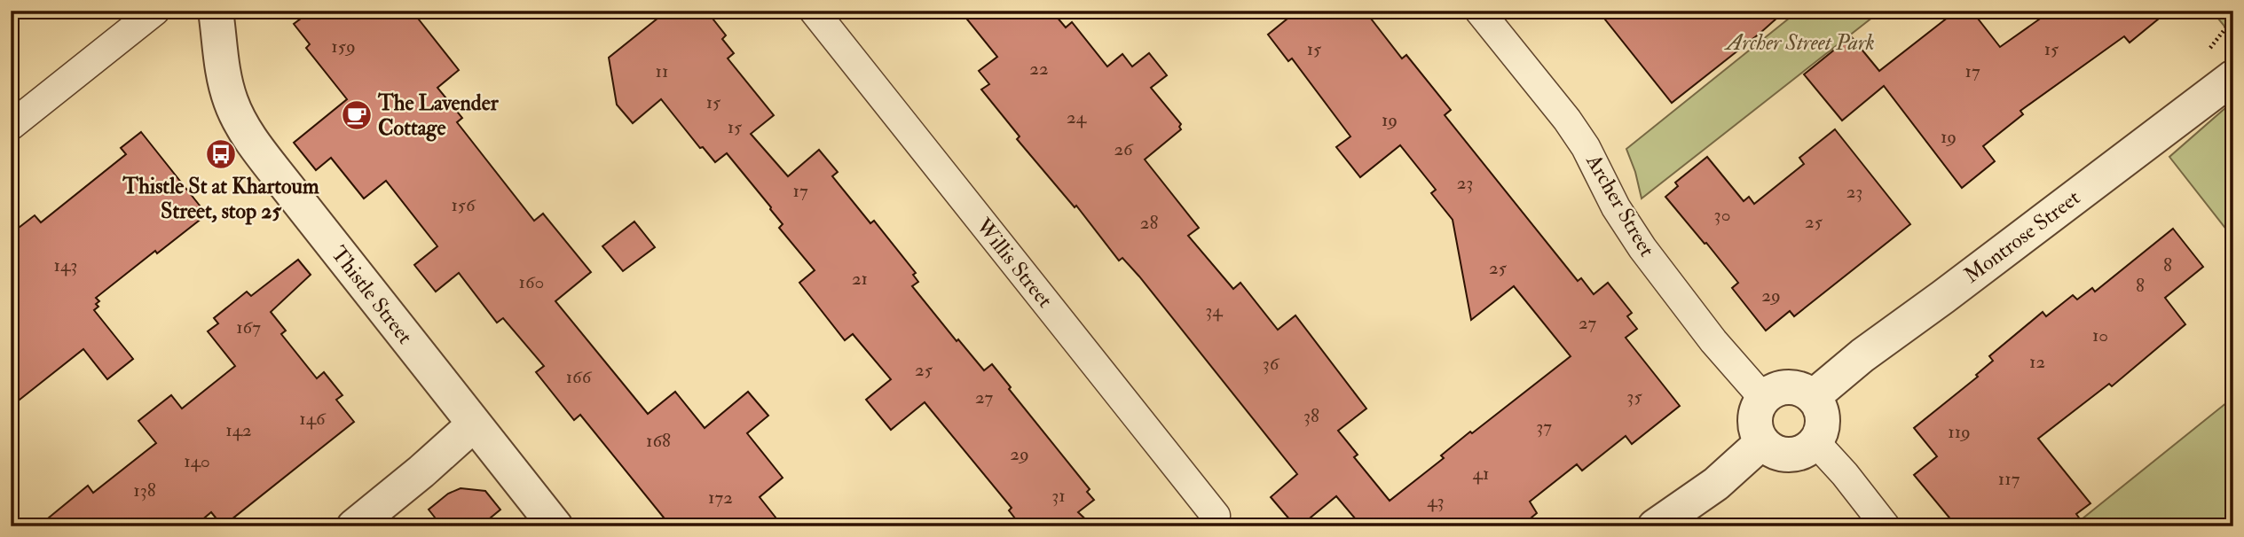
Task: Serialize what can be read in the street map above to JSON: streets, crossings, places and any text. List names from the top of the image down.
{
  "streets": {
    "street": [
      "Archer Street",
      "Montrose Street",
      "Willis Street",
      "Thistle Street"
    ]
  },
  "crossings": [
    ["Archer Street", "Montrose Street"]
  ],
  "parks": ["Archer Street Park"],
  "places": {
    "cafe": ["The Lavender Cottage"],
    "bus stop": ["Thistle St at Khartoum Street, stop 25"]
  },
  "house_numbers": [
    "159",
    "15",
    "15",
    "22",
    "11",
    "17",
    "15",
    "24",
    "19",
    "15",
    "19",
    "26",
    "23",
    "17",
    "23",
    "156",
    "30",
    "25",
    "28",
    "143",
    "8",
    "25",
    "21",
    "160",
    "8",
    "29",
    "34",
    "27",
    "167",
    "10",
    "12",
    "36",
    "25",
    "166",
    "35",
    "27",
    "38",
    "146",
    "37",
    "142",
    "119",
    "168",
    "29",
    "140",
    "41",
    "117",
    "138",
    "31",
    "172",
    "43"
  ]
}
